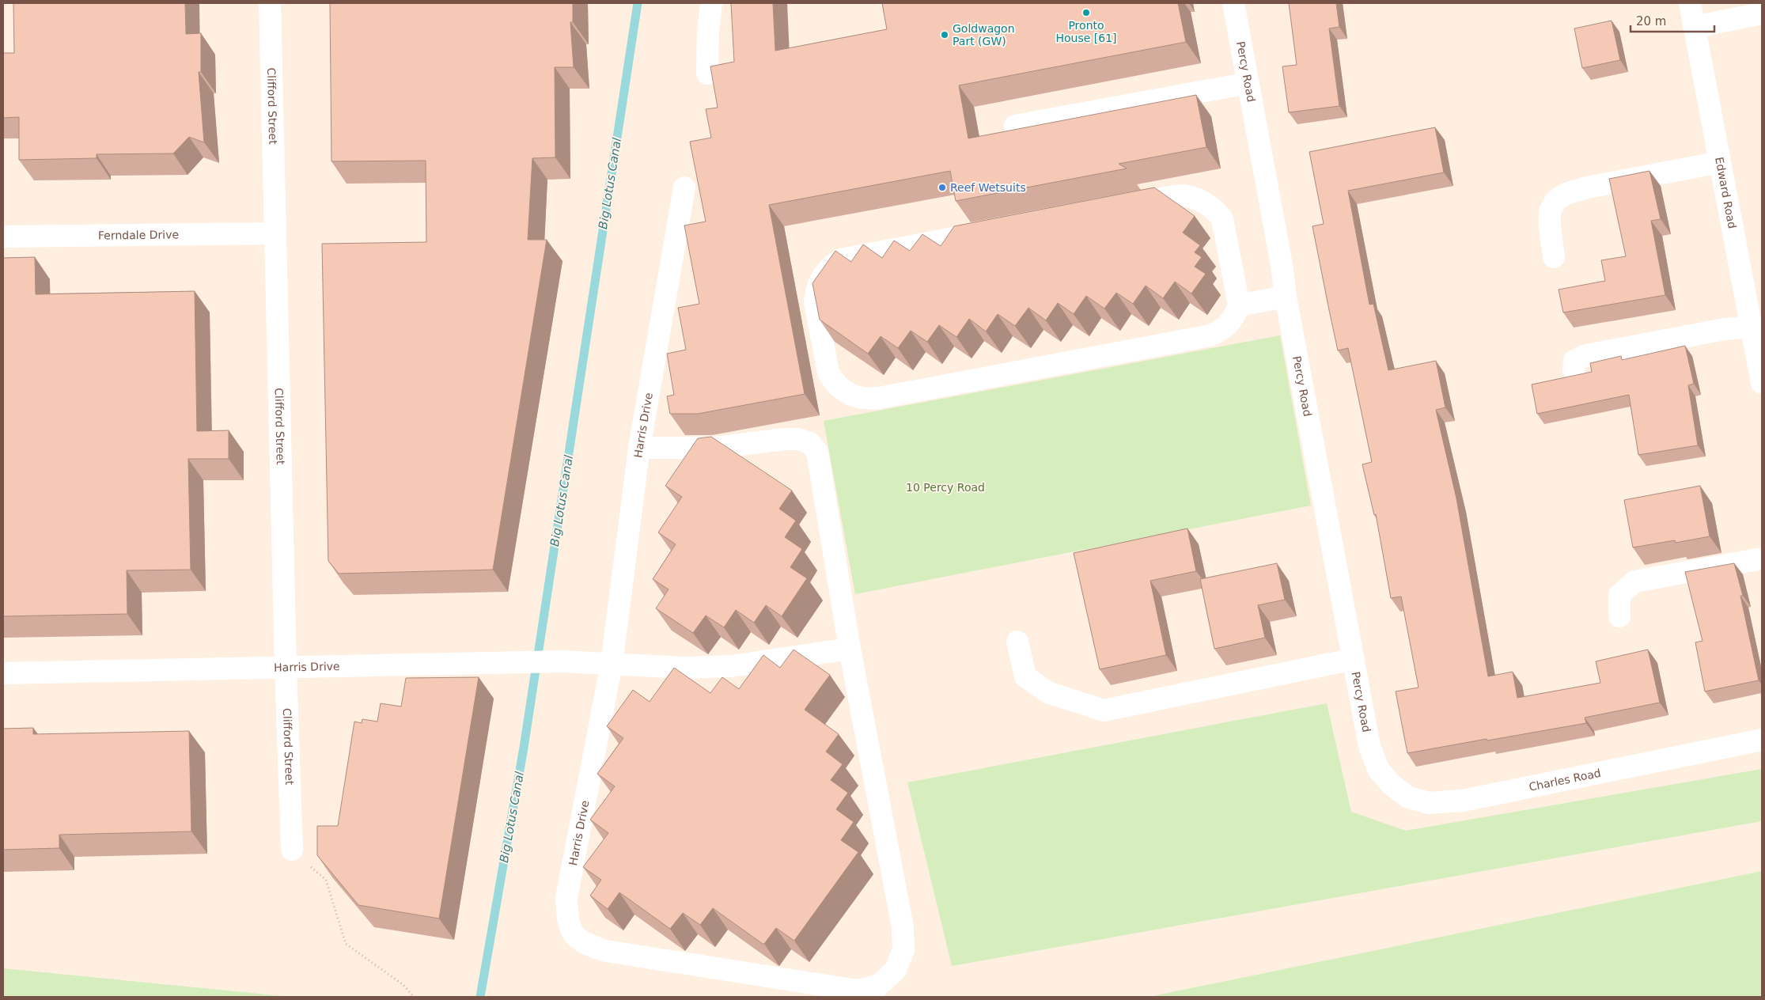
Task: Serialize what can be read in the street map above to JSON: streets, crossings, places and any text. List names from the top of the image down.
{
  "streets": {
    "street": [
      "Percy Road",
      "Clifford Street",
      "Edward Road",
      "Ferndale Drive",
      "Harris Drive",
      "Charles Road"
    ]
  },
  "crossings": [
    ["Percy Road", "Charles Road"],
    ["Clifford Street", "Ferndale Drive"],
    ["Clifford Street", "Harris Drive"]
  ],
  "water": ["Big Lotus Canal"],
  "parks": ["10 Percy Road"],
  "places": ["Pronto House [61]", "Goldwagon Part (GW)", "Reef Wetsuits"],
  "scale_bar": "20 m"
}
